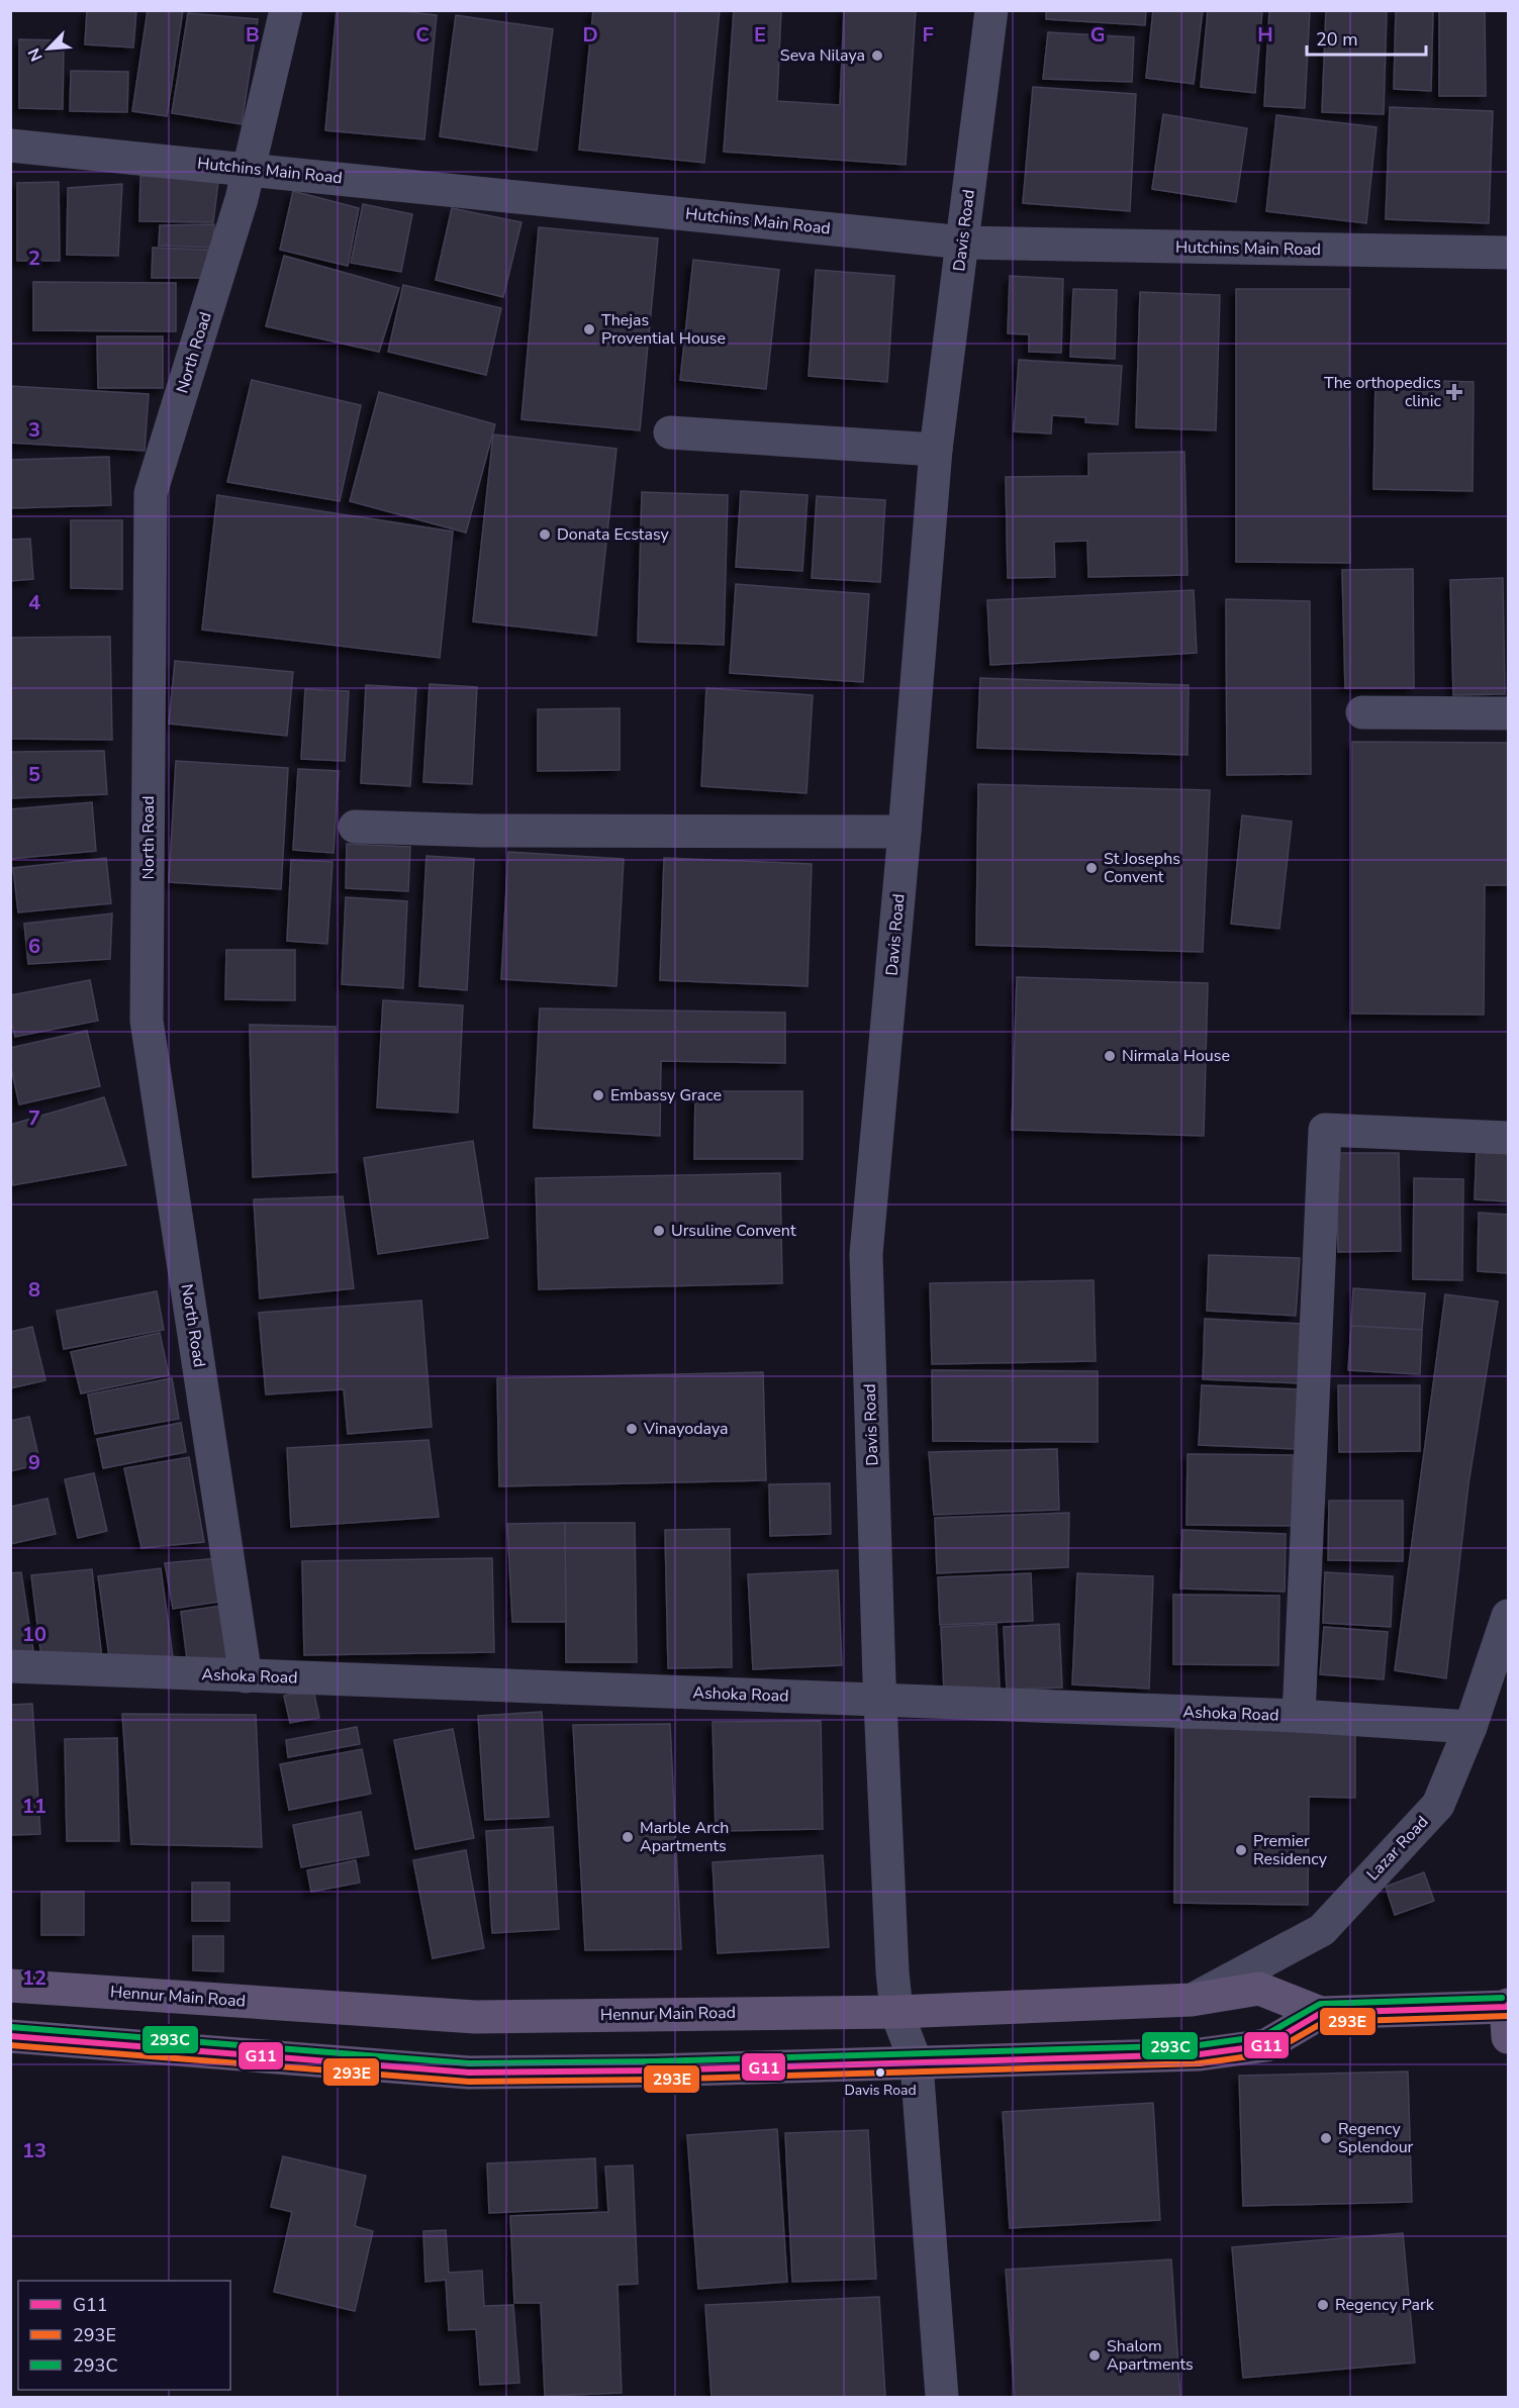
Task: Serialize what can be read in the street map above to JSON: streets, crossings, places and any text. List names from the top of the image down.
{
  "streets": {
    "main road": ["Hennur Main Road"],
    "street": [
      "Hutchins Main Road",
      "Davis Road",
      "North Road",
      "Ashoka Road",
      "Lazar Road"
    ]
  },
  "crossings": [
    ["Hutchins Main Road", "Davis Road"],
    ["Hutchins Main Road", "North Road"],
    ["Davis Road", "Ashoka Road"],
    ["Davis Road", "Hennur Main Road"],
    ["North Road", "Ashoka Road"],
    ["Ashoka Road", "Lazar Road"],
    ["Lazar Road", "Hennur Main Road"]
  ],
  "places": {
    "other": [
      "Seva Nilaya",
      "Thejas Provential House",
      "Donata Ecstasy",
      "St Josephs Convent",
      "Nirmala House",
      "Embassy Grace",
      "Ursuline Convent",
      "Vinayodaya",
      "Marble Arch Apartments",
      "Premier Residency",
      "Davis Road",
      "Regency Splendour",
      "Regency Park",
      "Shalom Apartments"
    ],
    "health": ["The orthopedics clinic"]
  },
  "lines": ["transit line 293C", "transit line G11", "transit line 293E"],
  "legend": ["G11", "293E", "293C"],
  "scale_bar": "20 m",
  "north": "bottom left",
  "grid": {
    "columns": [
      "B",
      "C",
      "D",
      "E",
      "F",
      "G",
      "H"
    ],
    "rows": [
      "2",
      "3",
      "4",
      "5",
      "6",
      "7",
      "8",
      "9",
      "10",
      "11",
      "12",
      "13"
    ]
  }
}
